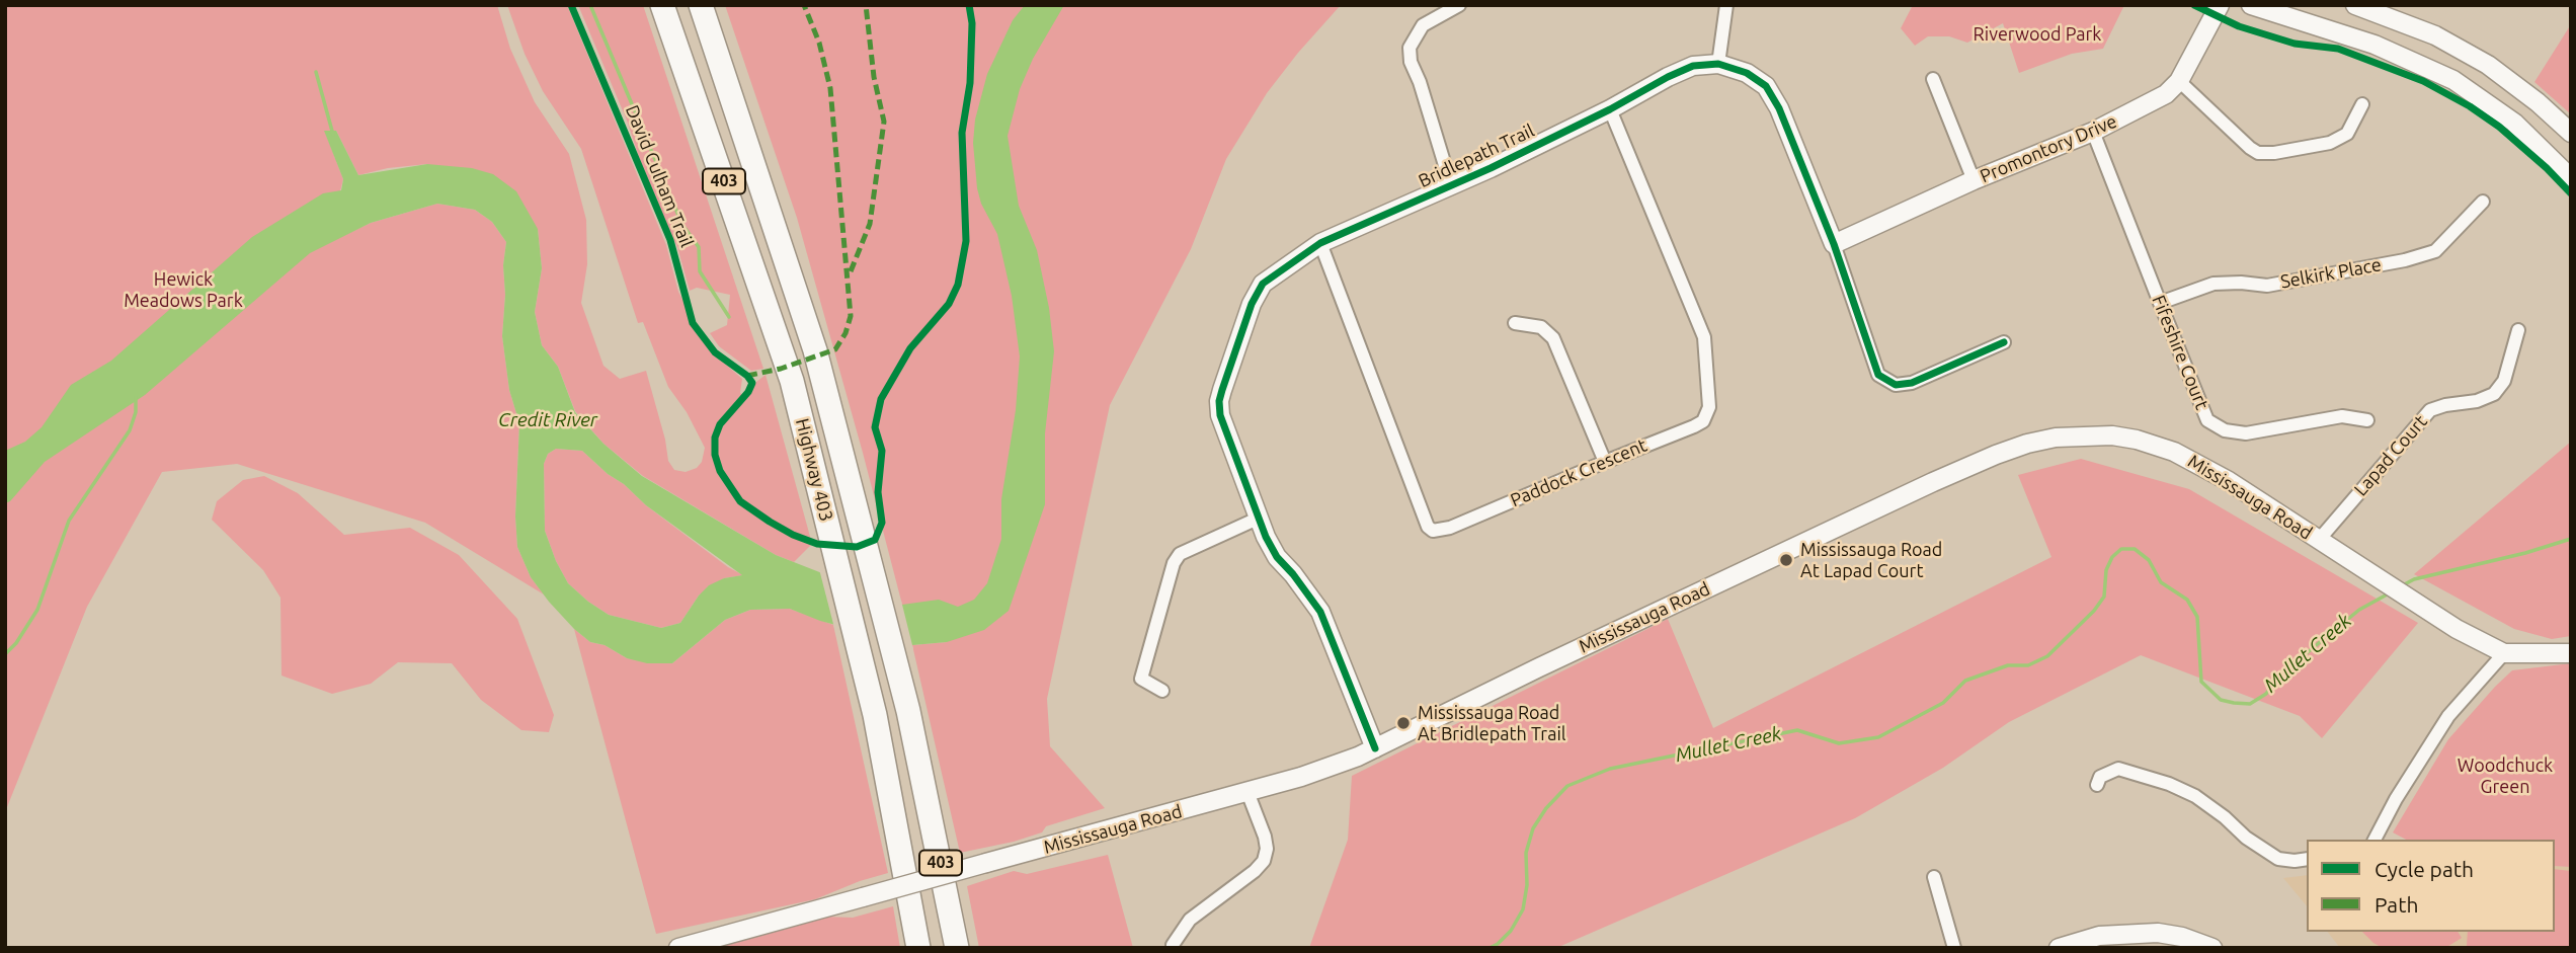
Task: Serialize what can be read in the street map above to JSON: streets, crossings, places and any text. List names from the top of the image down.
{
  "streets": {
    "highway": ["403", "Highway 403"],
    "main road": ["Promontory Drive", "Bridlepath Trail", "Mississauga Road"],
    "street": [
      "Selkirk Place",
      "Fifeshire Court",
      "Lapad Court",
      "Paddock Crescent"
    ],
    "cycle path": ["David Culham Trail"]
  },
  "crossings": [
    ["Promontory Drive", "Fifeshire Court"],
    ["Bridlepath Trail", "Paddock Crescent"],
    ["Bridlepath Trail", "Mississauga Road"],
    ["Selkirk Place", "Fifeshire Court"],
    ["Lapad Court", "Mississauga Road"]
  ],
  "water": ["Credit River", "Mullet Creek"],
  "parks": ["Riverwood Park", "Hewick Meadows Park", "Woodchuck Green"],
  "places": ["Mississauga Road At Lapad Court", "Mississauga Road At Bridlepath Trail"],
  "legend": ["Cycle path", "Path"]
}
